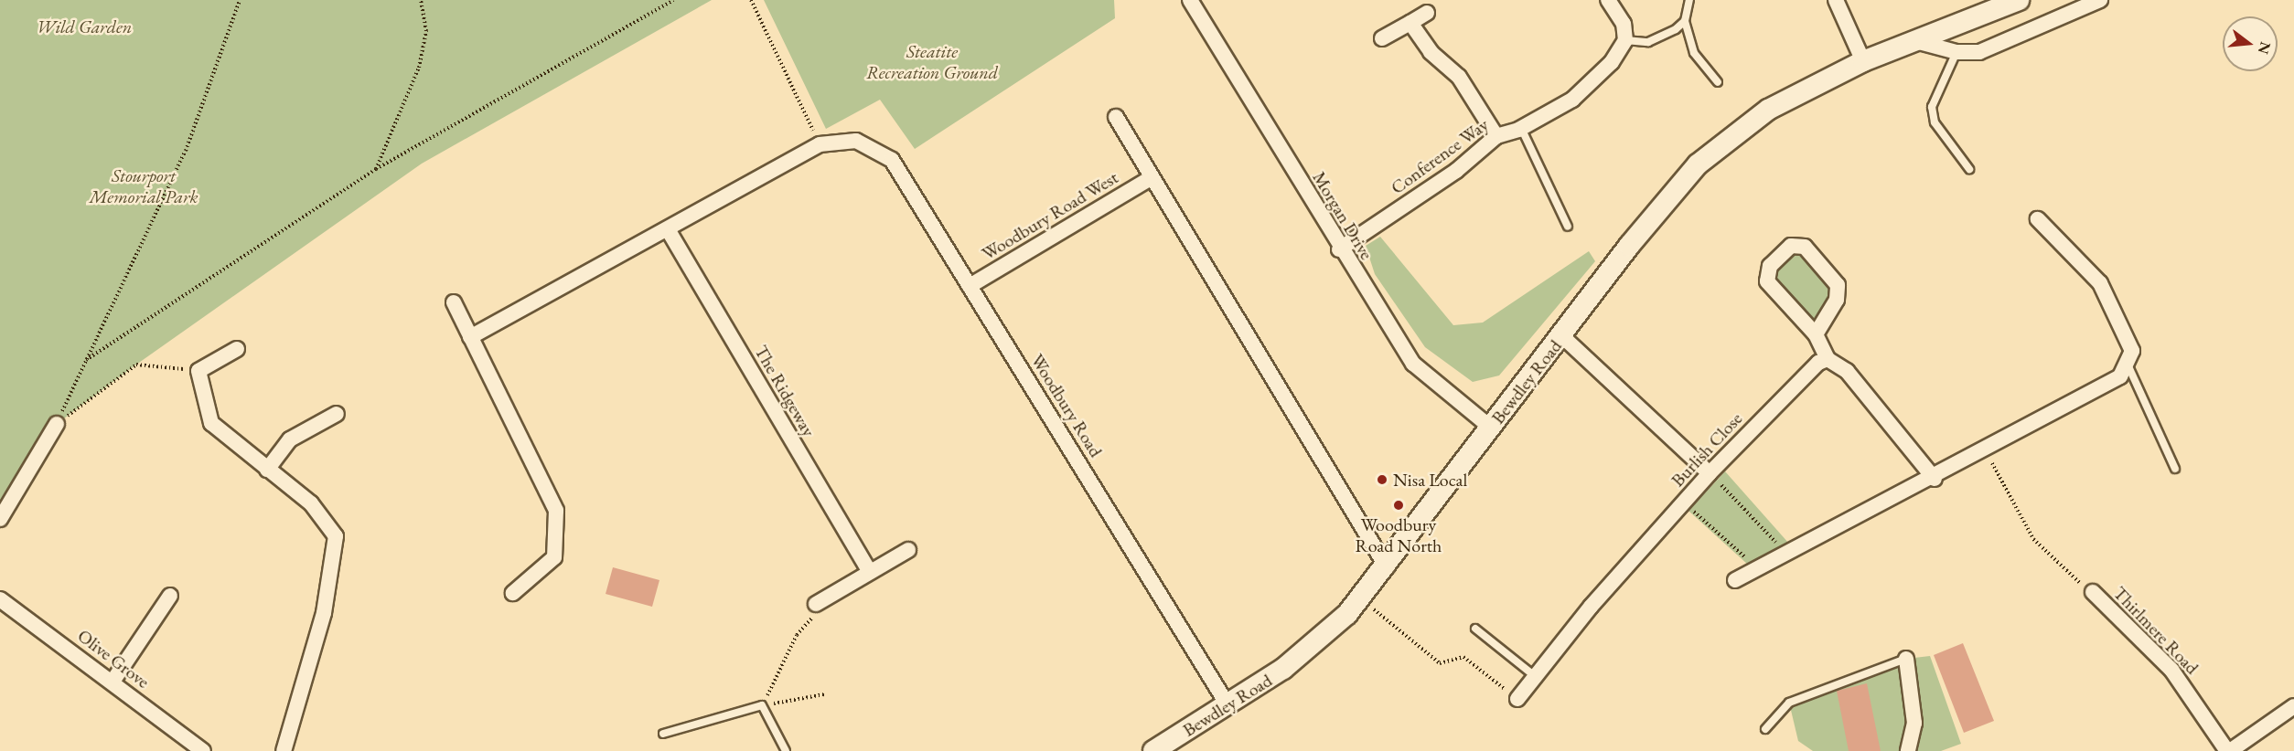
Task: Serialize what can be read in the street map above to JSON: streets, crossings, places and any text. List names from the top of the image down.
{
  "streets": {
    "main road": ["Bewdley Road"],
    "street": [
      "Conference Way",
      "Woodbury Road West",
      "Morgan Drive",
      "The Ridgeway",
      "Woodbury Road",
      "Burlish Close",
      "Thirlmere Road",
      "Olive Grove"
    ]
  },
  "crossings": [
    ["Conference Way", "Morgan Drive"],
    ["Woodbury Road West", "Woodbury Road"],
    ["Morgan Drive", "Bewdley Road"],
    ["Bewdley Road", "Woodbury Road"]
  ],
  "parks": ["Wild Garden", "Steatite Recreation Ground", "Stourport Memorial Park"],
  "places": ["Nisa Local", "Woodbury Road North"],
  "north": "right"
}
